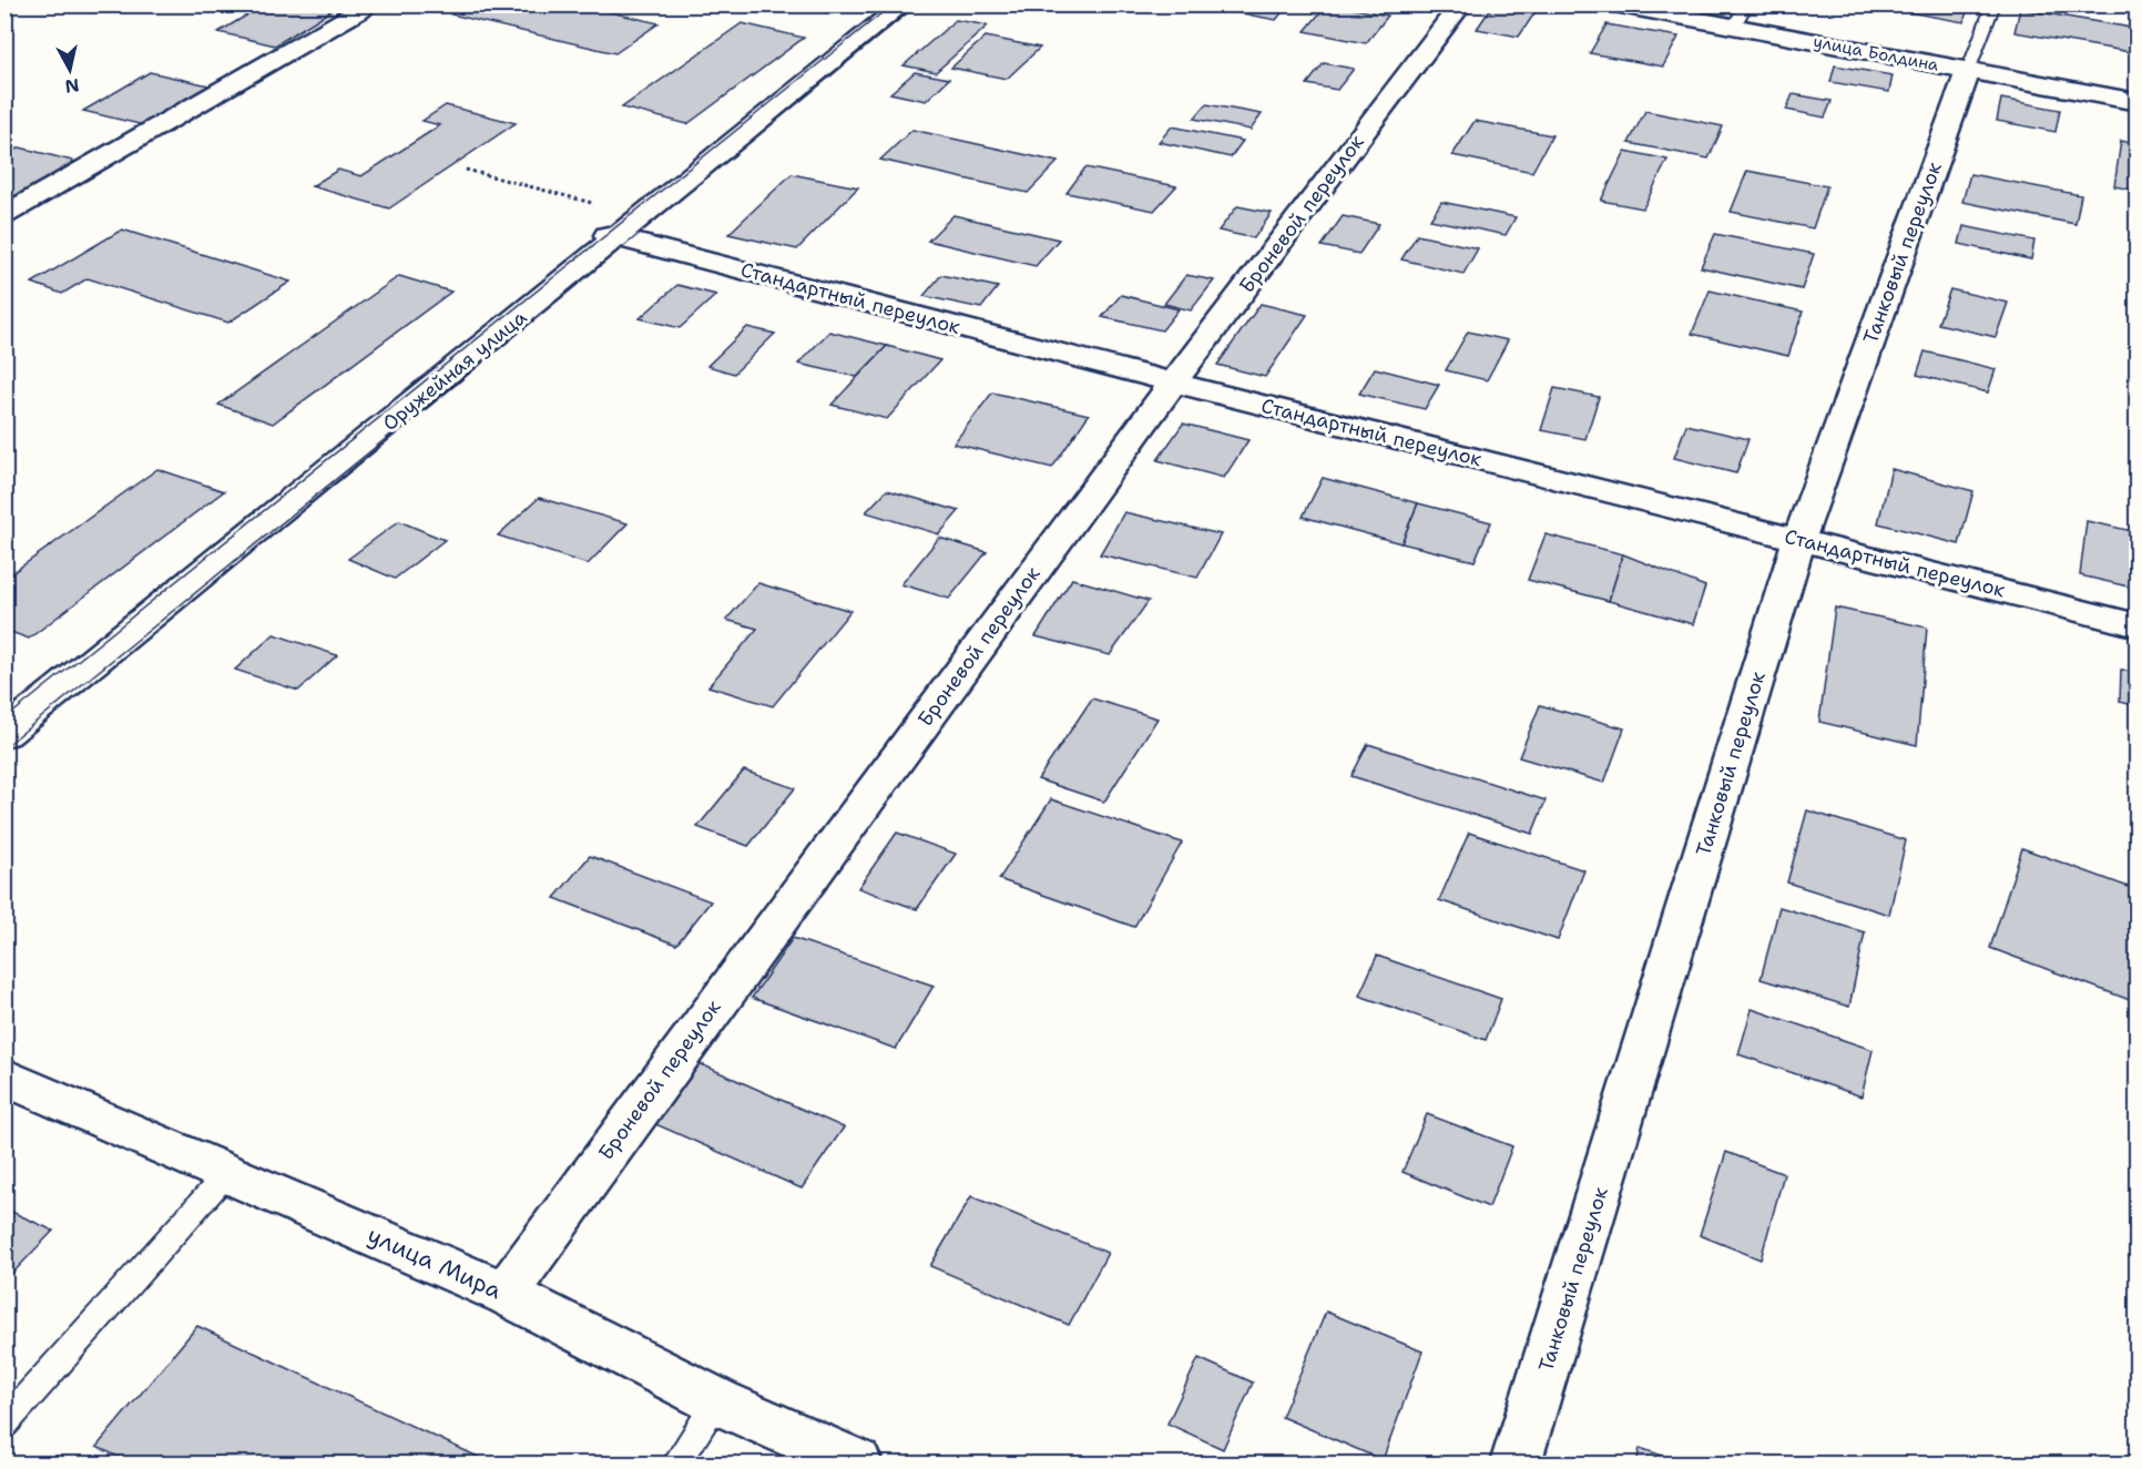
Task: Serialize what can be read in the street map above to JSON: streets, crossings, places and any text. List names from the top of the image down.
{
  "streets": {
    "street": [
      "улица Болдина",
      "Броневой переулок",
      "Танковый переулок",
      "Стандартный переулок",
      "Оружейная улица",
      "улица Мира"
    ]
  },
  "crossings": [
    ["улица Болдина", "Танковый переулок"],
    ["Броневой переулок", "Стандартный переулок"],
    ["Броневой переулок", "улица Мира"],
    ["Танковый переулок", "Стандартный переулок"],
    ["Стандартный переулок", "Оружейная улица"]
  ],
  "north": "bottom"
}
